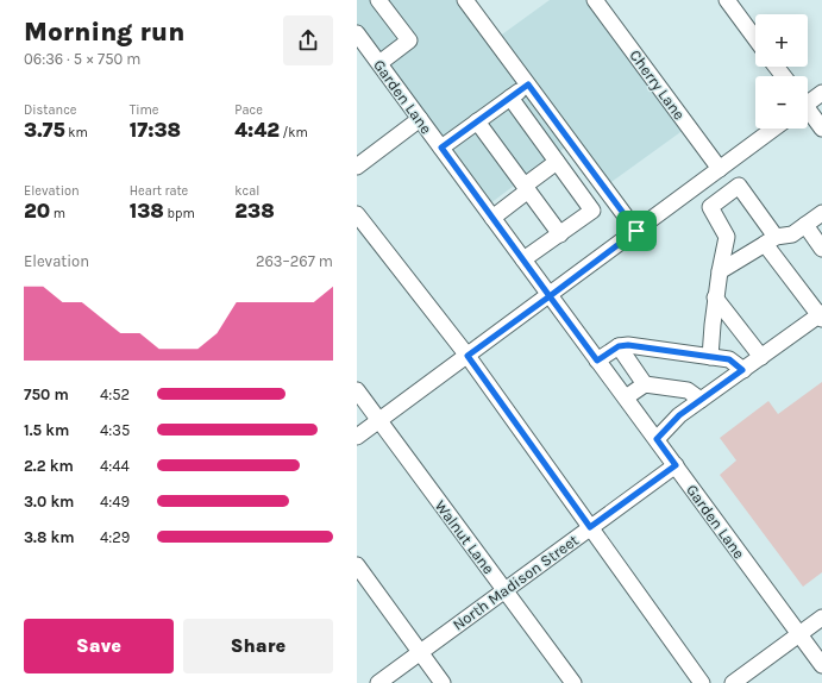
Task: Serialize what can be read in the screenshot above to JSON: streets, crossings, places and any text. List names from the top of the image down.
{
  "streets": {
    "street": [
      "Cherry Lane",
      "Garden Lane",
      "Walnut Lane",
      "North Madison Street"
    ]
  },
  "crossings": [
    ["Garden Lane", "North Madison Street"],
    ["Walnut Lane", "North Madison Street"]
  ],
  "page": {
    "heading": ["Morning run", "06:36 · 5 × 750 m"],
    "map_buttons": ["+", "−"],
    "stats": [
      ["Distance", "3.75 km"],
      ["Time", "17:38"],
      ["Pace", "4:42 /km"],
      ["Elevation", "20 m"],
      ["Heart rate", "138 bpm"],
      ["kcal", "238"]
    ],
    "chart": ["Elevation", "263–267 m"],
    "list": [
      {
        "name": "750 m",
        "note": "4:52"
      },
      {
        "name": "1.5 km",
        "note": "4:35"
      },
      {
        "name": "2.2 km",
        "note": "4:44"
      },
      {
        "name": "3.0 km",
        "note": "4:49"
      },
      {
        "name": "3.8 km",
        "note": "4:29"
      }
    ],
    "buttons": ["Save", "Share"]
  }
}
